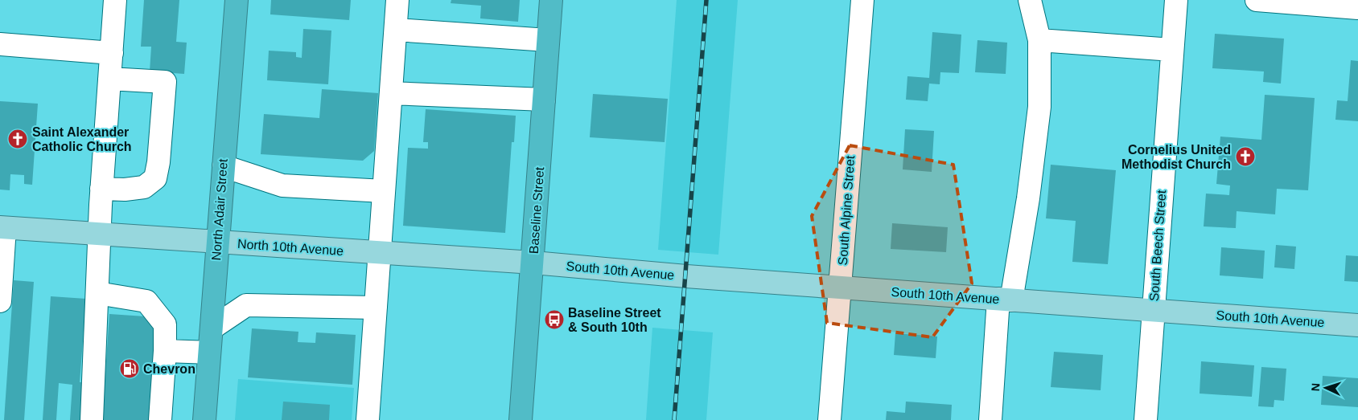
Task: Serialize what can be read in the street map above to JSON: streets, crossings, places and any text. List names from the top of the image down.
{
  "streets": {
    "highway": ["North Adair Street", "Baseline Street"],
    "main road": ["North 10th Avenue", "South 10th Avenue"],
    "street": ["South Alpine Street", "South Beech Street"]
  },
  "crossings": [
    ["North Adair Street", "North 10th Avenue"],
    ["Baseline Street", "North 10th Avenue"],
    ["Baseline Street", "South 10th Avenue"],
    ["South Alpine Street", "South 10th Avenue"],
    ["South Beech Street", "South 10th Avenue"],
    ["North 10th Avenue", "South 10th Avenue"]
  ],
  "places": {
    "church": ["Saint Alexander Catholic Church", "Cornelius United Methodist Church"],
    "bus stop": ["Baseline Street & South 10th"],
    "fuel station": ["Chevron"]
  },
  "north": "left"
}
